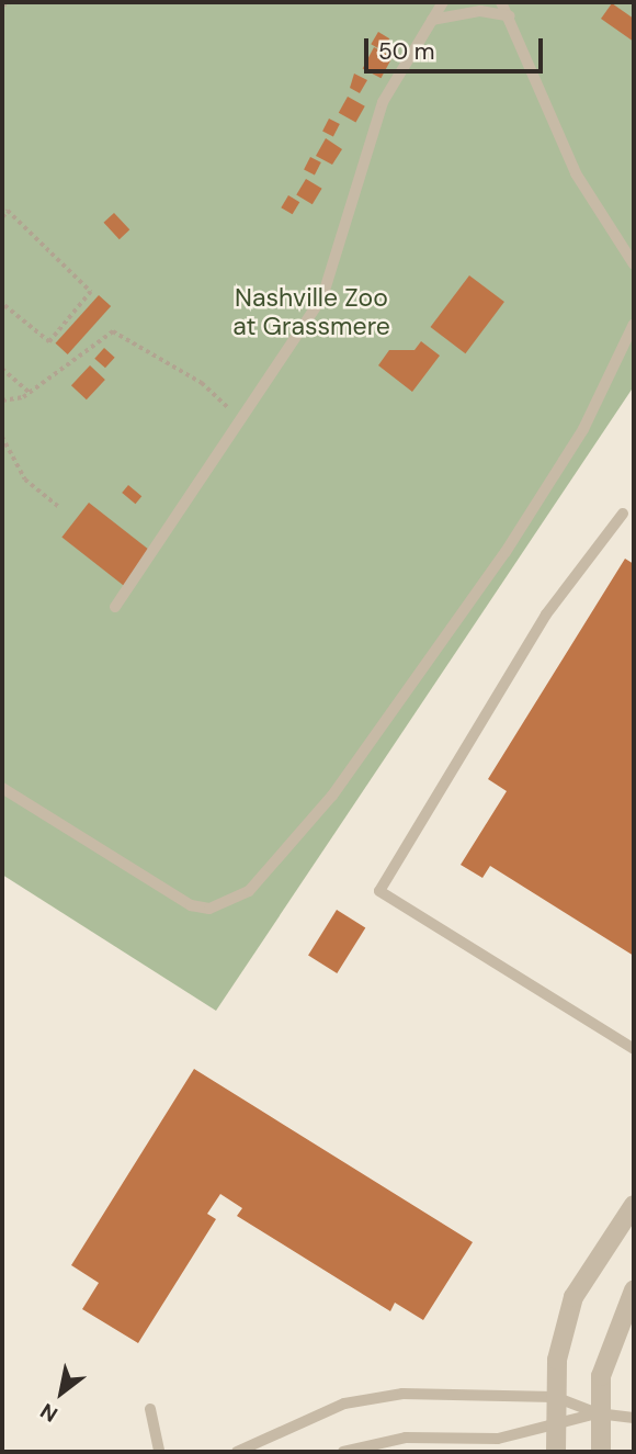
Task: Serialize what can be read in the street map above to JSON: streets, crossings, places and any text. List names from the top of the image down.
{
  "parks": ["Nashville Zoo at Grassmere"],
  "scale_bar": "50 m",
  "north": "bottom left"
}
